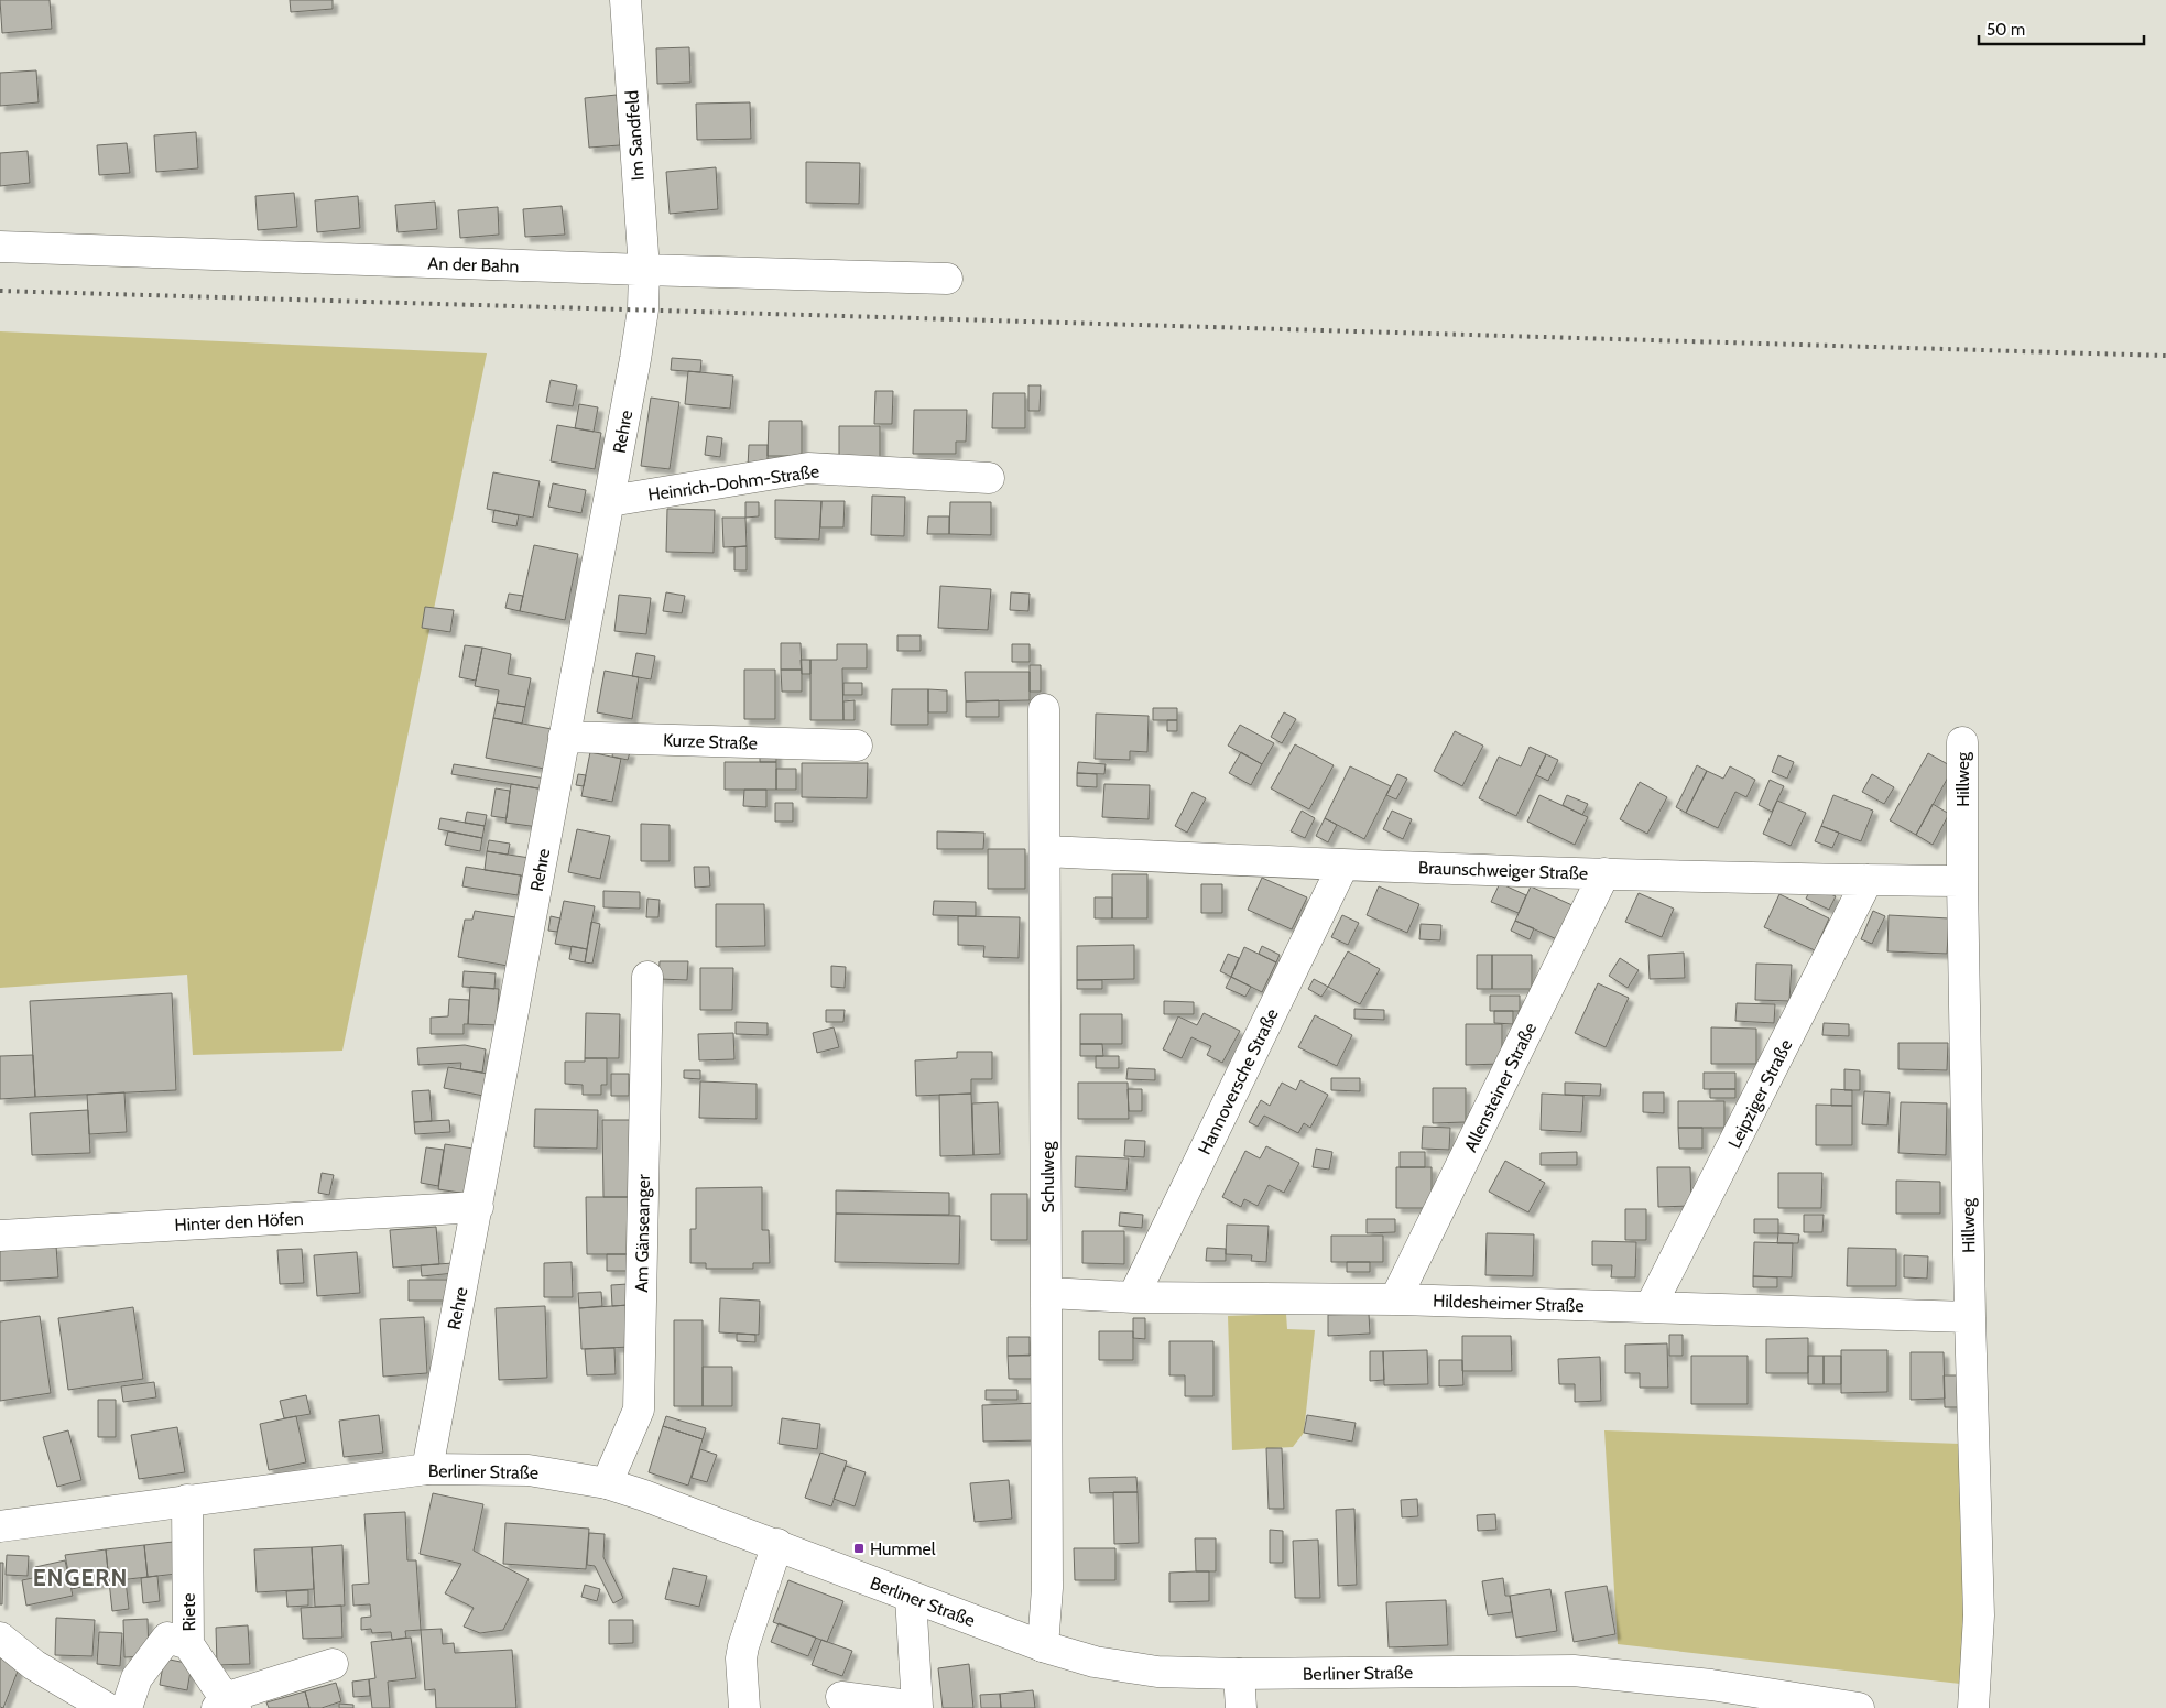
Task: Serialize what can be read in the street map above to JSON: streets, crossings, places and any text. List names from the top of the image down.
{
  "streets": {
    "street": [
      "Im Sandfeld",
      "An der Bahn",
      "Rehre",
      "Heinrich-Dohm-Straße",
      "Kurze Straße",
      "Hillweg",
      "Braunschweiger Straße",
      "Hannoversche Straße",
      "Allensteiner Straße",
      "Leipziger Straße",
      "Schulweg",
      "Hinter den Höfen",
      "Am Gänseanger",
      "Hildesheimer Straße",
      "Berliner Straße",
      "Riete"
    ]
  },
  "crossings": [
    ["Im Sandfeld", "An der Bahn"],
    ["Im Sandfeld", "Rehre"],
    ["An der Bahn", "Rehre"],
    ["Rehre", "Heinrich-Dohm-Straße"],
    ["Rehre", "Kurze Straße"],
    ["Rehre", "Hinter den Höfen"],
    ["Rehre", "Berliner Straße"],
    ["Hillweg", "Braunschweiger Straße"],
    ["Hillweg", "Hildesheimer Straße"],
    ["Braunschweiger Straße", "Hannoversche Straße"],
    ["Braunschweiger Straße", "Allensteiner Straße"],
    ["Braunschweiger Straße", "Leipziger Straße"],
    ["Braunschweiger Straße", "Schulweg"],
    ["Hannoversche Straße", "Hildesheimer Straße"],
    ["Allensteiner Straße", "Hildesheimer Straße"],
    ["Leipziger Straße", "Hildesheimer Straße"],
    ["Schulweg", "Hildesheimer Straße"],
    ["Schulweg", "Berliner Straße"],
    ["Am Gänseanger", "Berliner Straße"],
    ["Berliner Straße", "Riete"]
  ],
  "districts": ["ENGERN"],
  "places": {
    "transit": ["Hummel"]
  },
  "scale_bar": "50 m"
}
